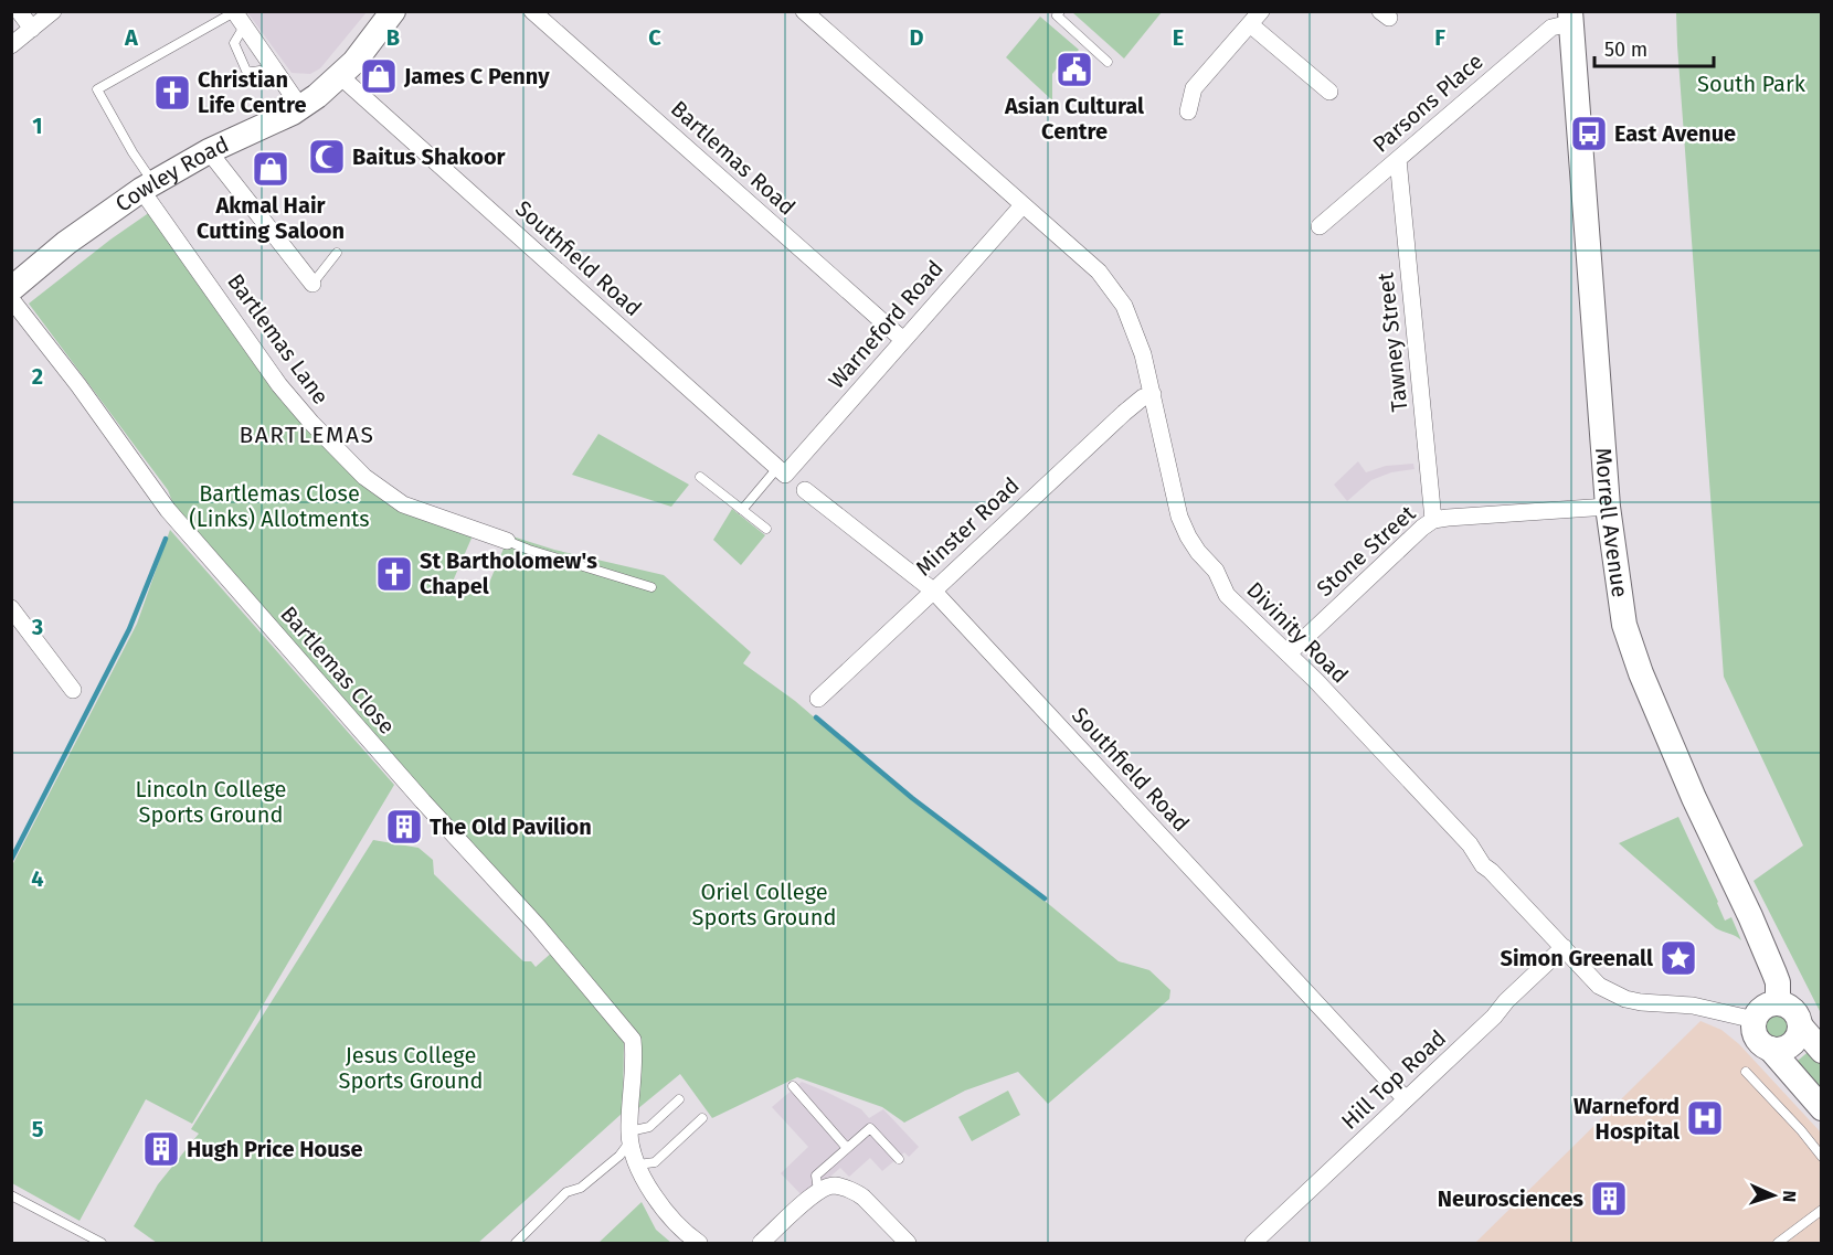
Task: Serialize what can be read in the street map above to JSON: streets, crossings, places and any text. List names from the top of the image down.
{
  "streets": {
    "street": [
      "Parsons Place",
      "Bartlemas Road",
      "Cowley Road",
      "Southfield Road",
      "Warneford Road",
      "Bartlemas Lane",
      "Tawney Street",
      "Morrell Avenue",
      "Minster Road",
      "Stone Street",
      "Divinity Road",
      "Bartlemas Close",
      "Hill Top Road"
    ]
  },
  "crossings": [
    ["Parsons Place", "Tawney Street"],
    ["Parsons Place", "Morrell Avenue"],
    ["Bartlemas Road", "Warneford Road"],
    ["Cowley Road", "Southfield Road"],
    ["Cowley Road", "Bartlemas Lane"],
    ["Southfield Road", "Warneford Road"],
    ["Southfield Road", "Minster Road"],
    ["Southfield Road", "Hill Top Road"],
    ["Warneford Road", "Divinity Road"],
    ["Tawney Street", "Stone Street"],
    ["Morrell Avenue", "Stone Street"],
    ["Morrell Avenue", "Divinity Road"],
    ["Minster Road", "Divinity Road"],
    ["Stone Street", "Divinity Road"],
    ["Divinity Road", "Hill Top Road"]
  ],
  "districts": ["BARTLEMAS"],
  "parks": [
    "South Park",
    "Bartlemas Close (Links) Allotments",
    "Lincoln College Sports Ground",
    "Oriel College Sports Ground",
    "Jesus College Sports Ground"
  ],
  "places": {
    "public building": ["Asian Cultural Centre"],
    "shop": ["James C Penny", "Akmal Hair Cutting Saloon"],
    "church": ["Christian Life Centre", "St Bartholomew's Chapel"],
    "bus stop": ["East Avenue"],
    "mosque": ["Baitus Shakoor"],
    "building": ["The Old Pavilion", "Hugh Price House", "Neurosciences"],
    "place": ["Simon Greenall"],
    "hospital": ["Warneford Hospital"]
  },
  "scale_bar": "50 m",
  "north": "right",
  "grid": {
    "columns": [
      "A",
      "B",
      "C",
      "D",
      "E",
      "F"
    ],
    "rows": [
      "1",
      "2",
      "3",
      "4",
      "5"
    ]
  }
}
